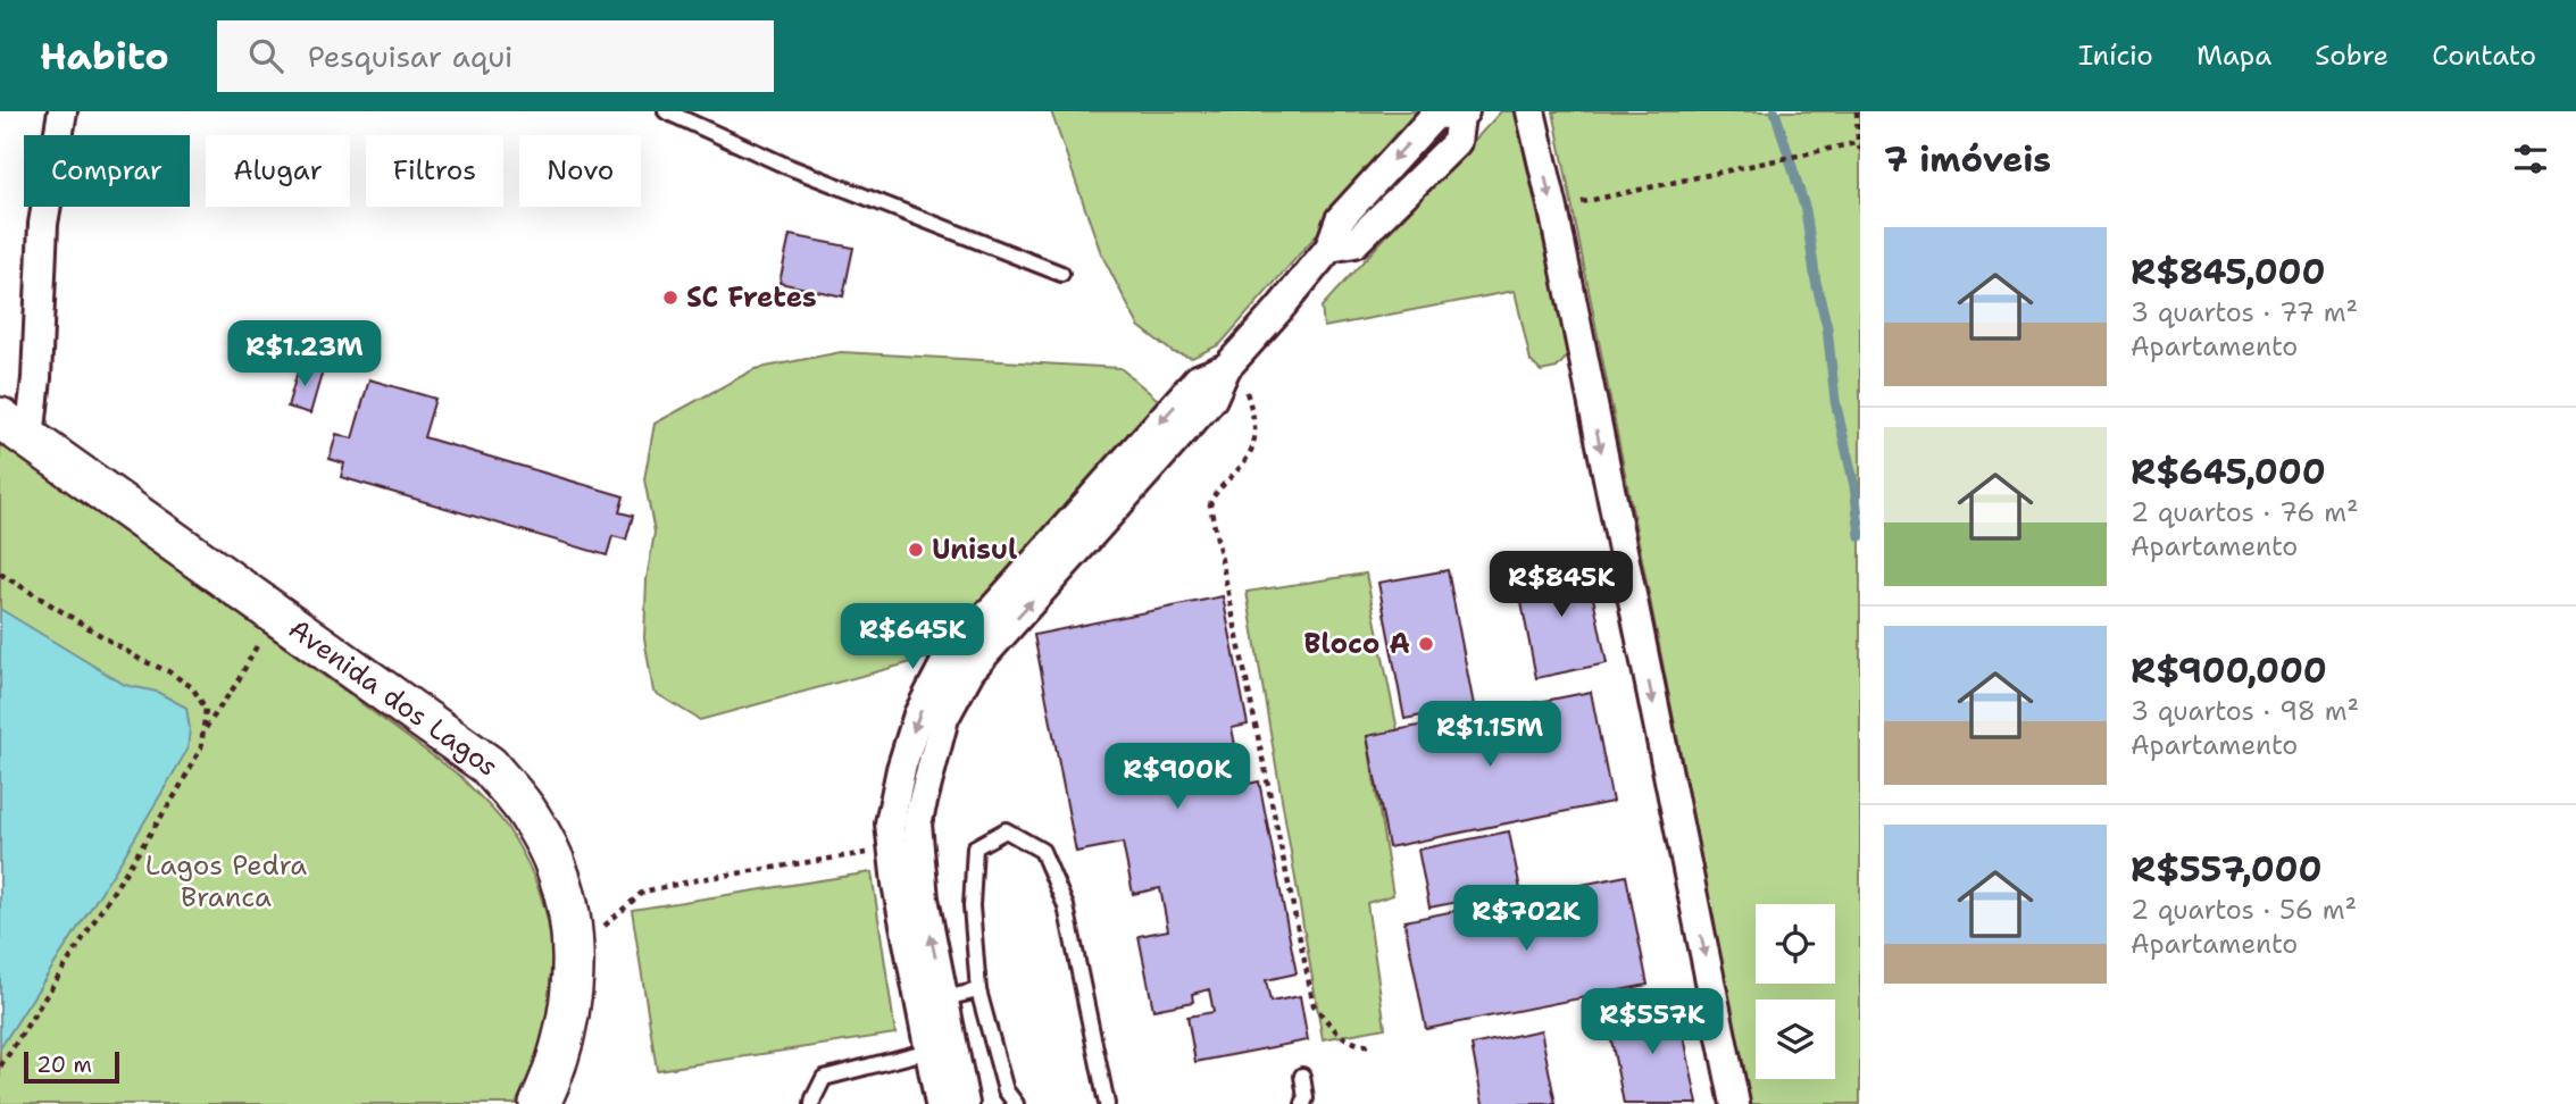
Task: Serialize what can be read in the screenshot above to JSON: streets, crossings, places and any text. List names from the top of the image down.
{
  "streets": {
    "main road": ["Avenida dos Lagos"]
  },
  "parks": ["Lagos Pedra Branca"],
  "places": ["SC Fretes", "Unisul", "Bloco A"],
  "scale_bar": "20 m",
  "page": {
    "header": "Habito",
    "search": "Pesquisar aqui",
    "nav": [
      "Início",
      "Mapa",
      "Sobre",
      "Contato"
    ],
    "heading": "7 imóveis",
    "chip": [
      "Comprar",
      "Alugar",
      "Filtros",
      "Novo"
    ],
    "list": [
      {
        "name": "R$845,000",
        "note": "3 quartos · 77 m² · Apartamento"
      },
      {
        "name": "R$645,000",
        "note": "2 quartos · 76 m² · Apartamento"
      },
      {
        "name": "R$900,000",
        "note": "3 quartos · 98 m² · Apartamento"
      },
      {
        "name": "R$557,000",
        "note": "2 quartos · 56 m² · Apartamento"
      }
    ],
    "price": [
      "R$1.23M",
      "R$845K",
      "R$645K",
      "R$1.15M",
      "R$900K",
      "R$702K",
      "R$557K"
    ],
    "scale": "20 m"
  }
}
